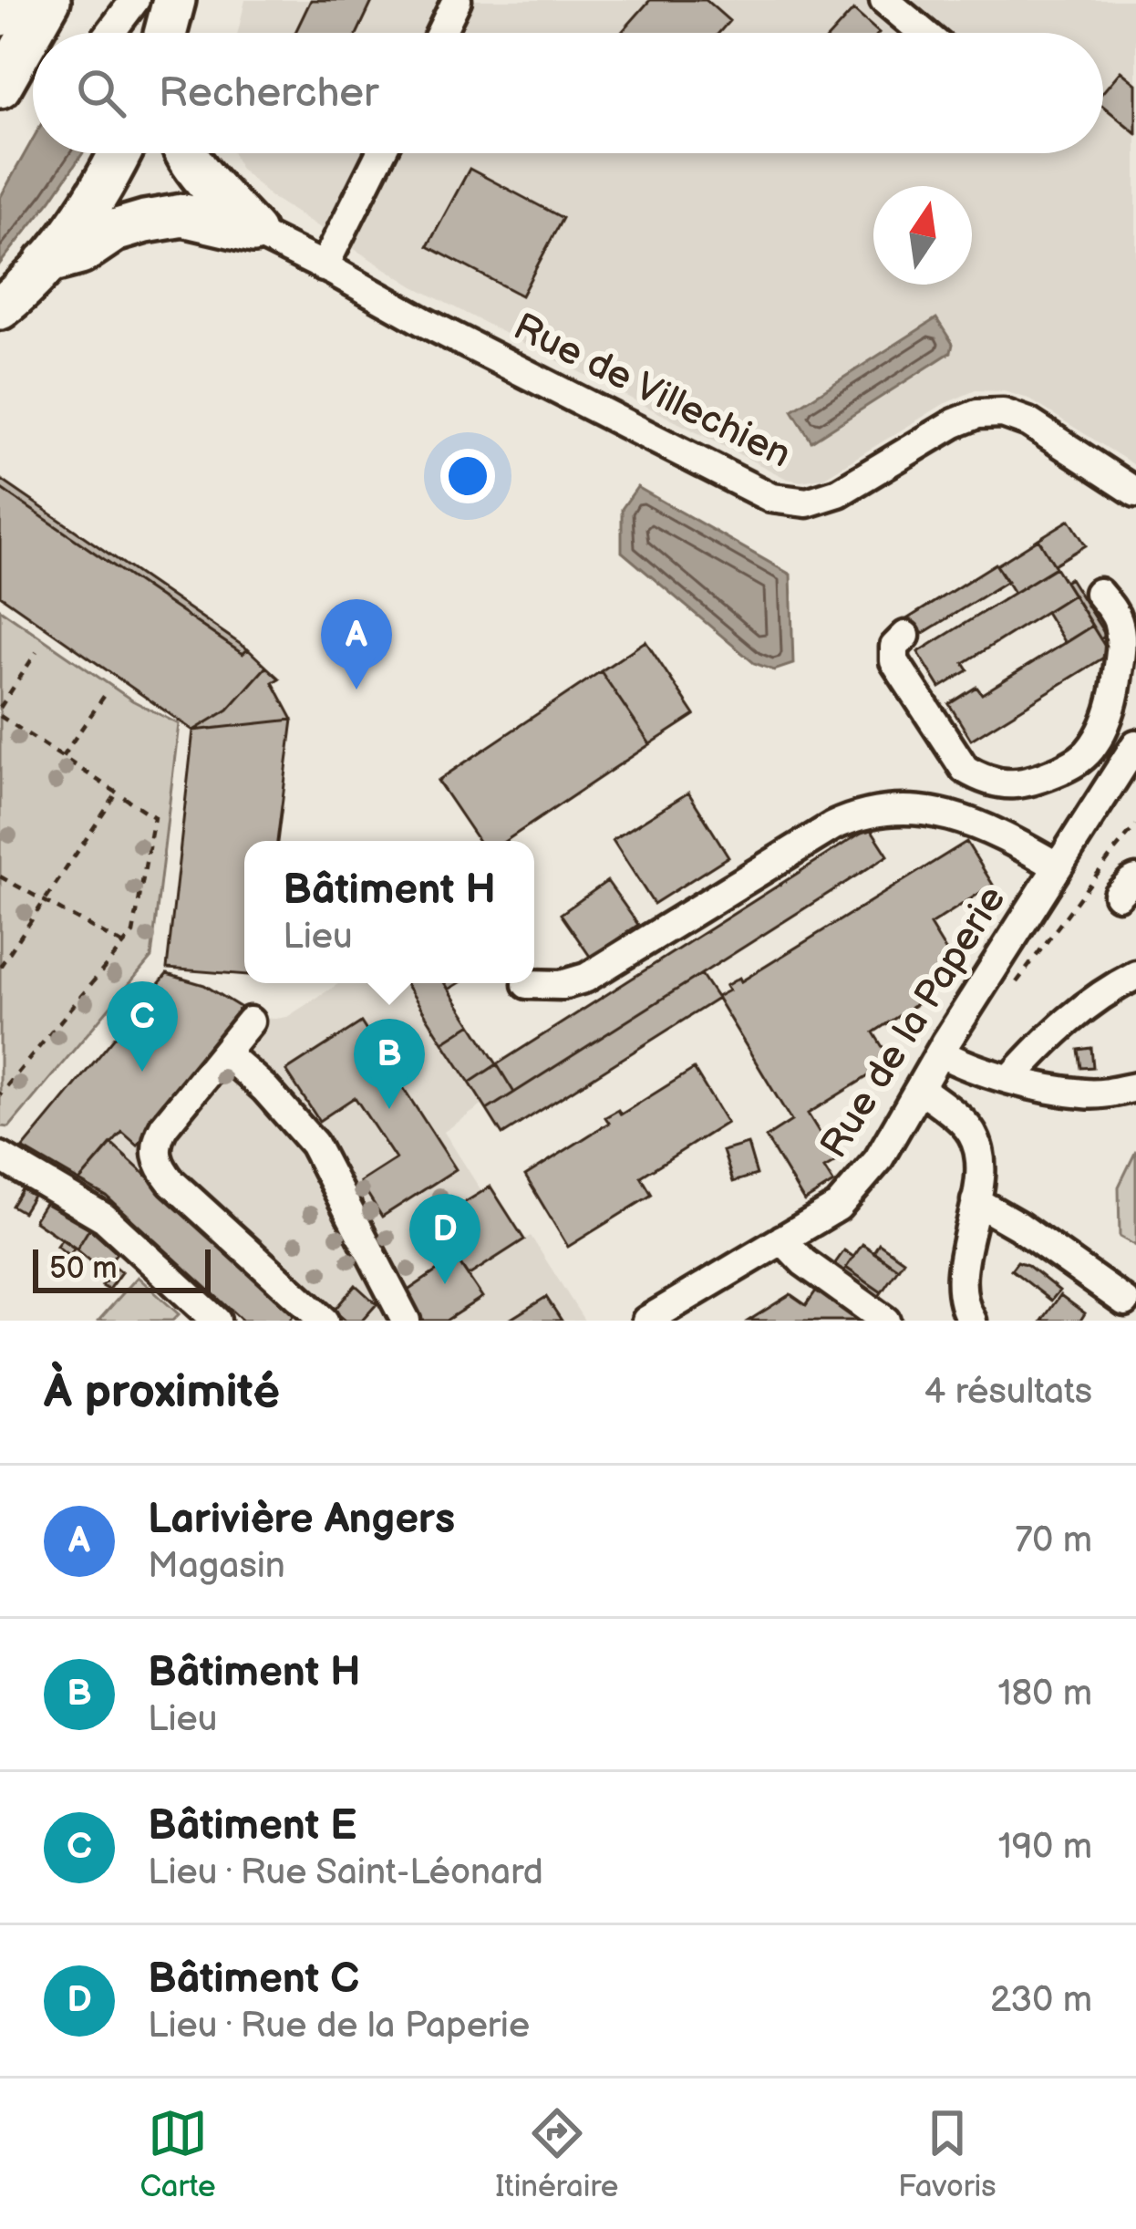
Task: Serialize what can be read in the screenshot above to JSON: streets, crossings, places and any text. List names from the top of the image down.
{
  "streets": {
    "street": ["Rue de Villechien", "Rue de la Paperie"]
  },
  "scale_bar": "50 m",
  "north": "top",
  "page": {
    "search": "Rechercher",
    "pins": [
      "A",
      "C",
      "B",
      "D"
    ],
    "popup": ["Bâtiment H", "Lieu"],
    "scale": "50 m",
    "heading": ["À proximité", "4 résultats"],
    "list": [
      {
        "mark": "A",
        "name": "Larivière Angers",
        "note": "Magasin",
        "value": "70 m"
      },
      {
        "mark": "B",
        "name": "Bâtiment H",
        "note": "Lieu",
        "value": "180 m"
      },
      {
        "mark": "C",
        "name": "Bâtiment E",
        "note": "Lieu · Rue Saint-Léonard",
        "value": "190 m"
      },
      {
        "mark": "D",
        "name": "Bâtiment C",
        "note": "Lieu · Rue de la Paperie",
        "value": "230 m"
      }
    ],
    "nav": ["Carte", "Itinéraire", "Favoris"]
  }
}
